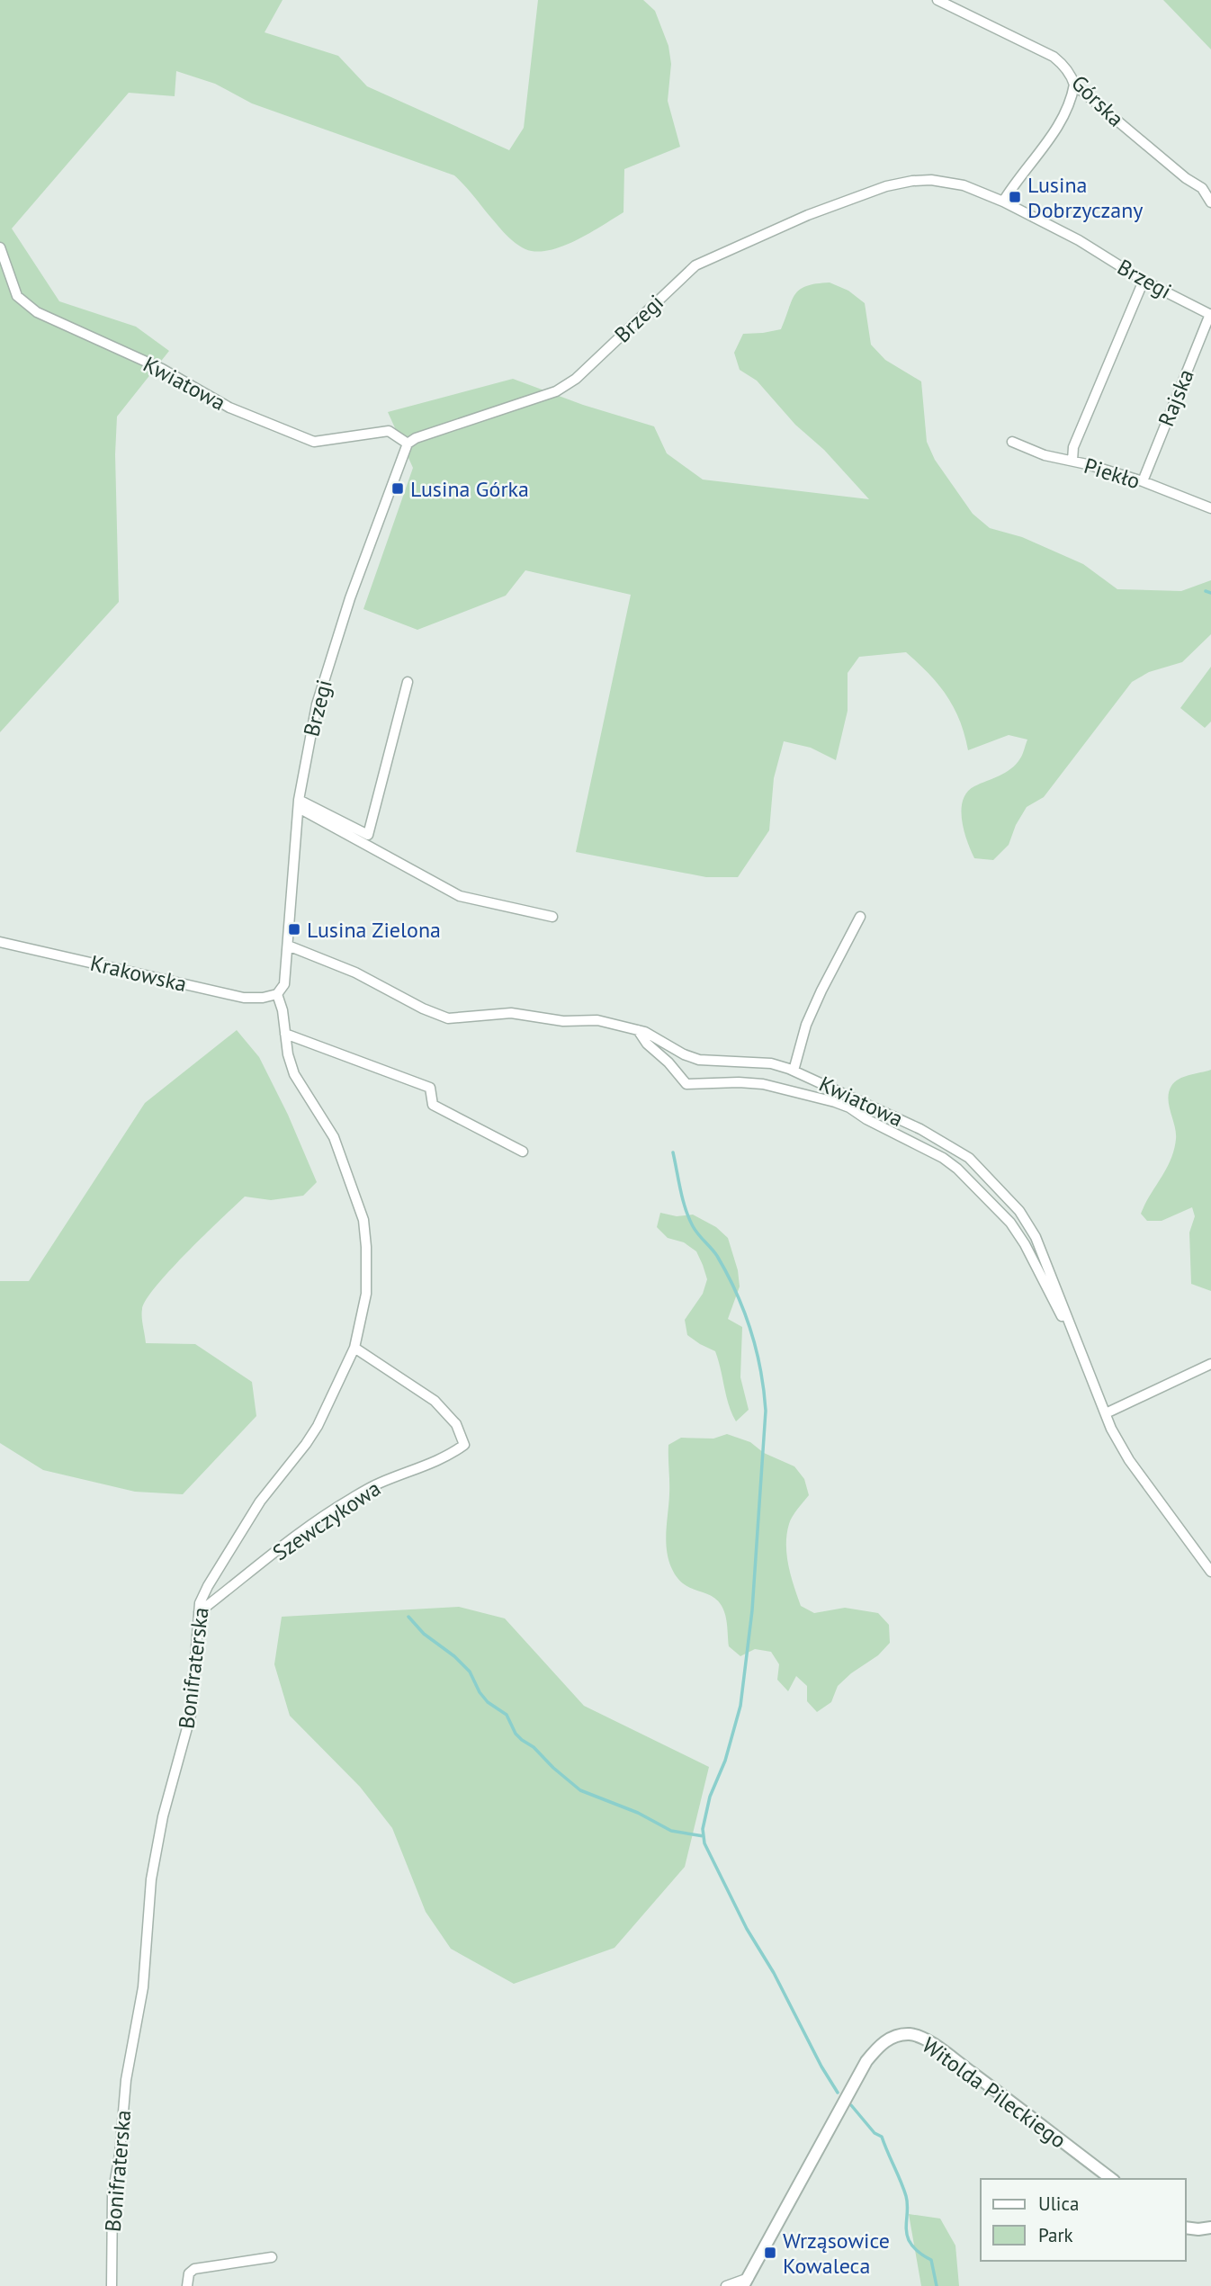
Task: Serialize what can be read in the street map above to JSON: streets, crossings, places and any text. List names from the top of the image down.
{
  "streets": {
    "street": [
      "Górska",
      "Brzegi",
      "Kwiatowa",
      "Rajska",
      "Piekło",
      "Krakowska",
      "Szewczykowa",
      "Bonifraterska",
      "Witolda Pileckiego"
    ]
  },
  "crossings": [
    ["Brzegi", "Kwiatowa"],
    ["Brzegi", "Rajska"],
    ["Brzegi", "Krakowska"],
    ["Brzegi", "Bonifraterska"],
    ["Rajska", "Piekło"],
    ["Krakowska", "Bonifraterska"],
    ["Szewczykowa", "Bonifraterska"]
  ],
  "places": {
    "transit": [
      "Lusina Dobrzyczany",
      "Lusina Górka",
      "Lusina Zielona",
      "Wrząsowice Kowaleca"
    ]
  },
  "legend": ["Ulica", "Park"]
}
